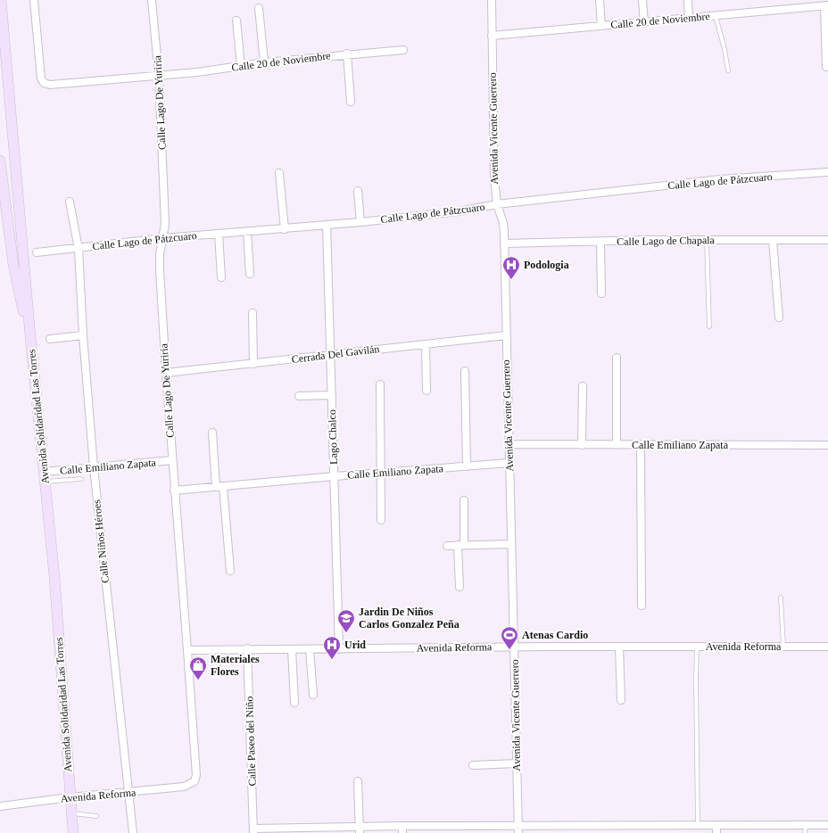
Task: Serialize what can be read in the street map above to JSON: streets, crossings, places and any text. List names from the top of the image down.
{
  "streets": {
    "main road": ["Avenida Solidaridad Las Torres"],
    "street": [
      "Calle 20 de Noviembre",
      "Calle Lago De Yuriria",
      "Avenida Vicente Guerrero",
      "Calle Lago de Pátzcuaro",
      "Calle Lago de Chapala",
      "Cerrada Del Gavilán",
      "Lago Chalco",
      "Calle Emiliano Zapata",
      "Calle Niños Héroes",
      "Avenida Reforma",
      "Calle Paseo del Niño"
    ]
  },
  "crossings": [
    ["Calle 20 de Noviembre", "Calle Lago De Yuriria"],
    ["Calle 20 de Noviembre", "Avenida Vicente Guerrero"],
    ["Calle Lago De Yuriria", "Calle Lago de Pátzcuaro"],
    ["Calle Lago De Yuriria", "Cerrada Del Gavilán"],
    ["Calle Lago De Yuriria", "Calle Emiliano Zapata"],
    ["Calle Lago De Yuriria", "Avenida Reforma"],
    ["Avenida Vicente Guerrero", "Calle Lago de Pátzcuaro"],
    ["Avenida Vicente Guerrero", "Calle Lago de Chapala"],
    ["Avenida Vicente Guerrero", "Cerrada Del Gavilán"],
    ["Avenida Vicente Guerrero", "Calle Emiliano Zapata"],
    ["Avenida Vicente Guerrero", "Avenida Reforma"],
    ["Calle Lago de Pátzcuaro", "Lago Chalco"],
    ["Calle Lago de Pátzcuaro", "Calle Niños Héroes"],
    ["Cerrada Del Gavilán", "Lago Chalco"],
    ["Avenida Solidaridad Las Torres", "Calle Emiliano Zapata"],
    ["Avenida Solidaridad Las Torres", "Avenida Reforma"],
    ["Lago Chalco", "Calle Emiliano Zapata"],
    ["Lago Chalco", "Avenida Reforma"],
    ["Calle Emiliano Zapata", "Calle Niños Héroes"],
    ["Calle Niños Héroes", "Avenida Reforma"],
    ["Avenida Reforma", "Calle Paseo del Niño"]
  ],
  "places": {
    "hospital": ["Podologia", "Urid"],
    "school or university": ["Jardin De Niños Carlos Gonzalez Peña"],
    "sports": ["Atenas Cardio"],
    "shop": ["Materiales Flores"]
  }
}
